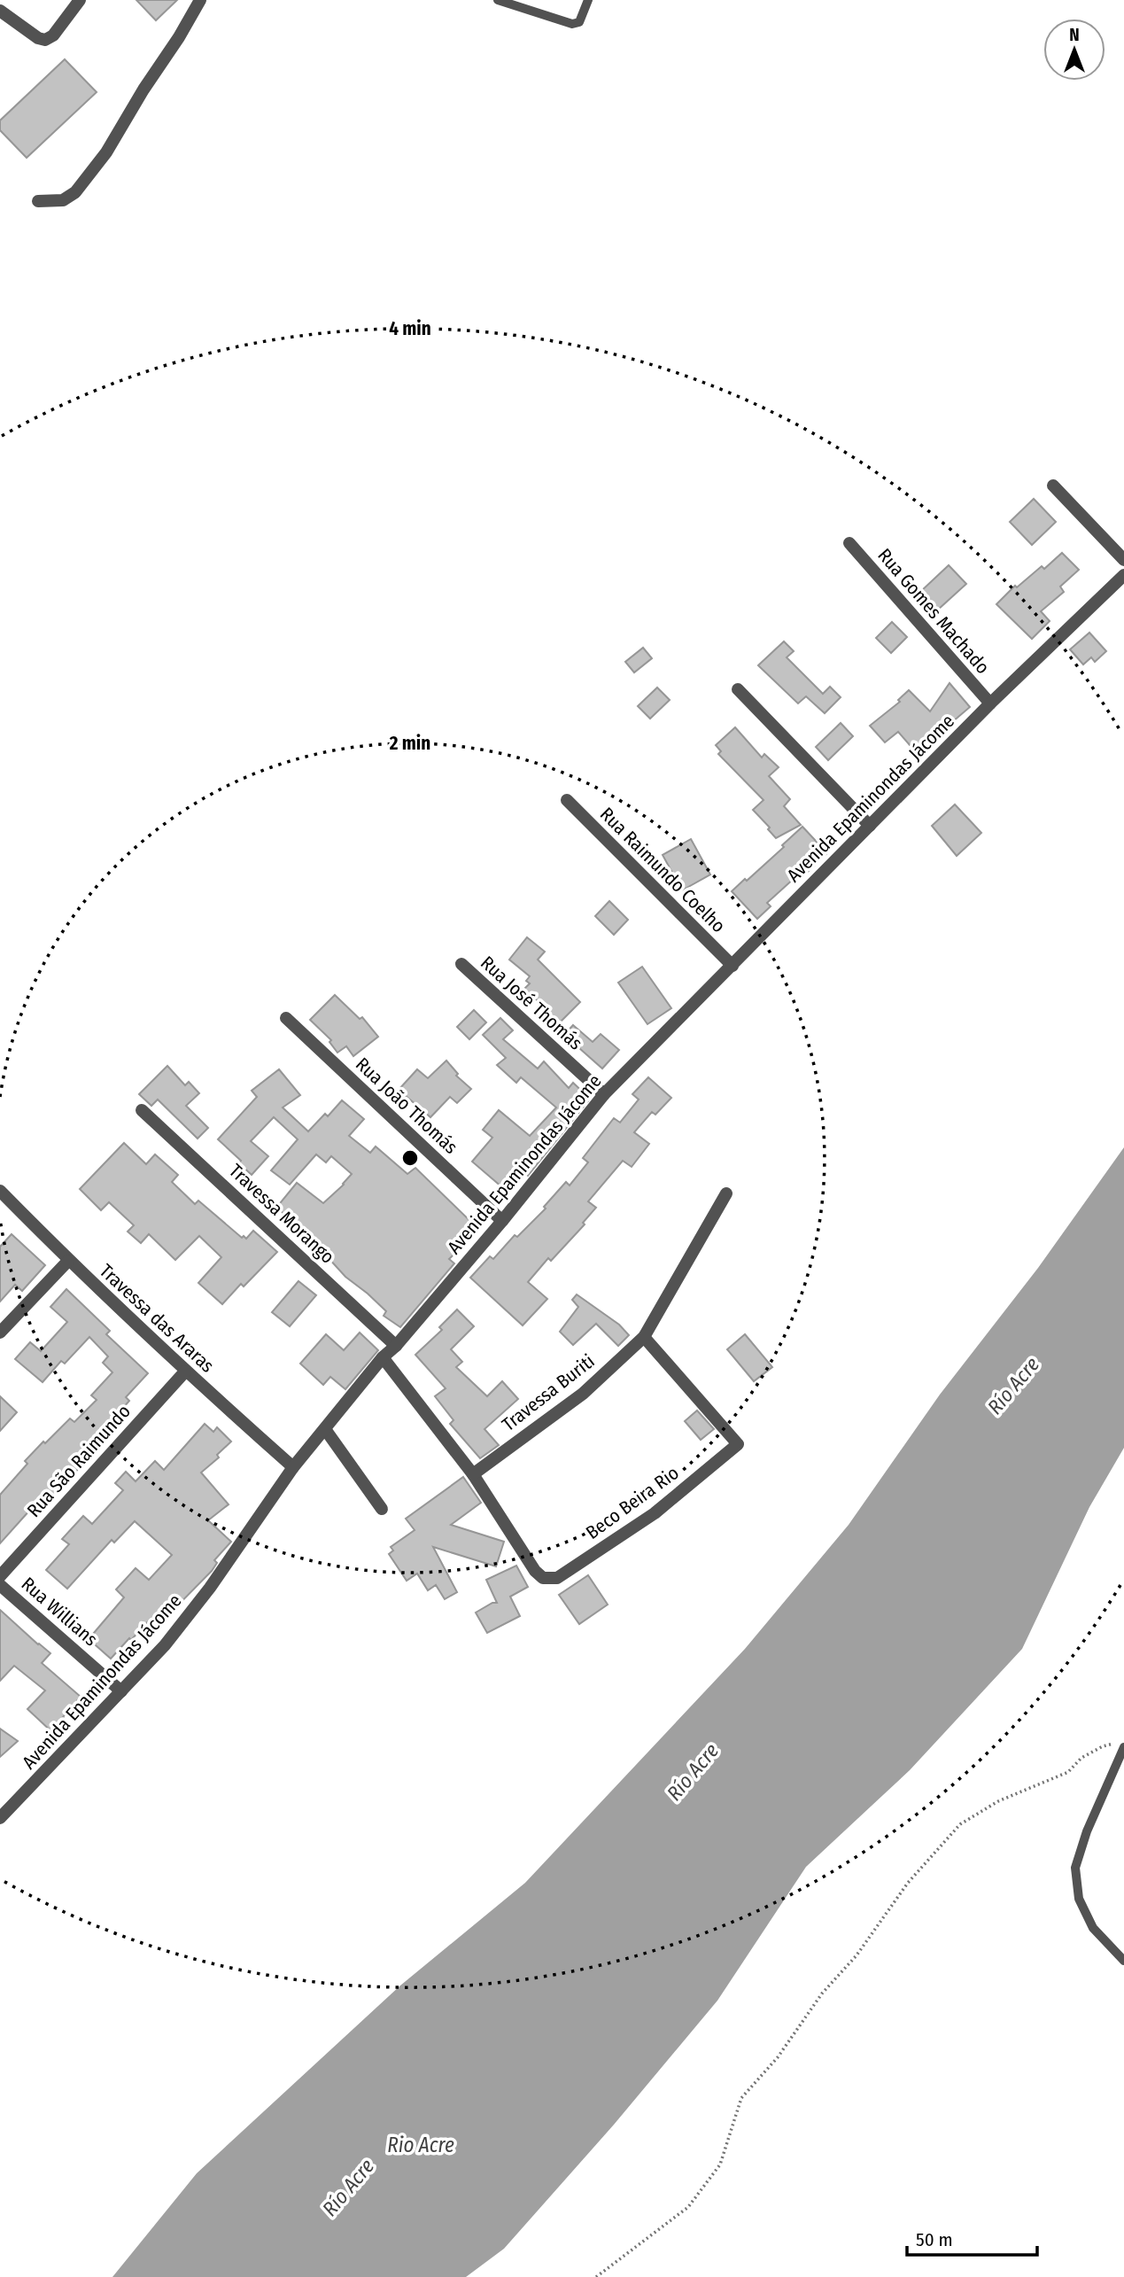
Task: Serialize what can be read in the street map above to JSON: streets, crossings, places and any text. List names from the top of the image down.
{
  "streets": {
    "street": [
      "Rua Gomes Machado",
      "Avenida Epaminondas Jácome",
      "Rua Raimundo Coelho",
      "Rua José Thomás",
      "Rua João Thomás",
      "Travessa Morango",
      "Travessa das Araras",
      "Travessa Buriti",
      "Rua São Raimundo",
      "Beco Beira Rio",
      "Rua Willians"
    ]
  },
  "crossings": [
    ["Rua Gomes Machado", "Avenida Epaminondas Jácome"],
    ["Avenida Epaminondas Jácome", "Rua Raimundo Coelho"],
    ["Avenida Epaminondas Jácome", "Rua José Thomás"],
    ["Avenida Epaminondas Jácome", "Rua João Thomás"],
    ["Avenida Epaminondas Jácome", "Travessa Morango"],
    ["Avenida Epaminondas Jácome", "Travessa das Araras"],
    ["Avenida Epaminondas Jácome", "Rua Willians"],
    ["Travessa das Araras", "Rua São Raimundo"],
    ["Travessa Buriti", "Beco Beira Rio"]
  ],
  "water": ["Río Acre", "Rio Acre"],
  "scale_bar": "50 m",
  "north": "top",
  "rings": ["4 min", "2 min"]
}
